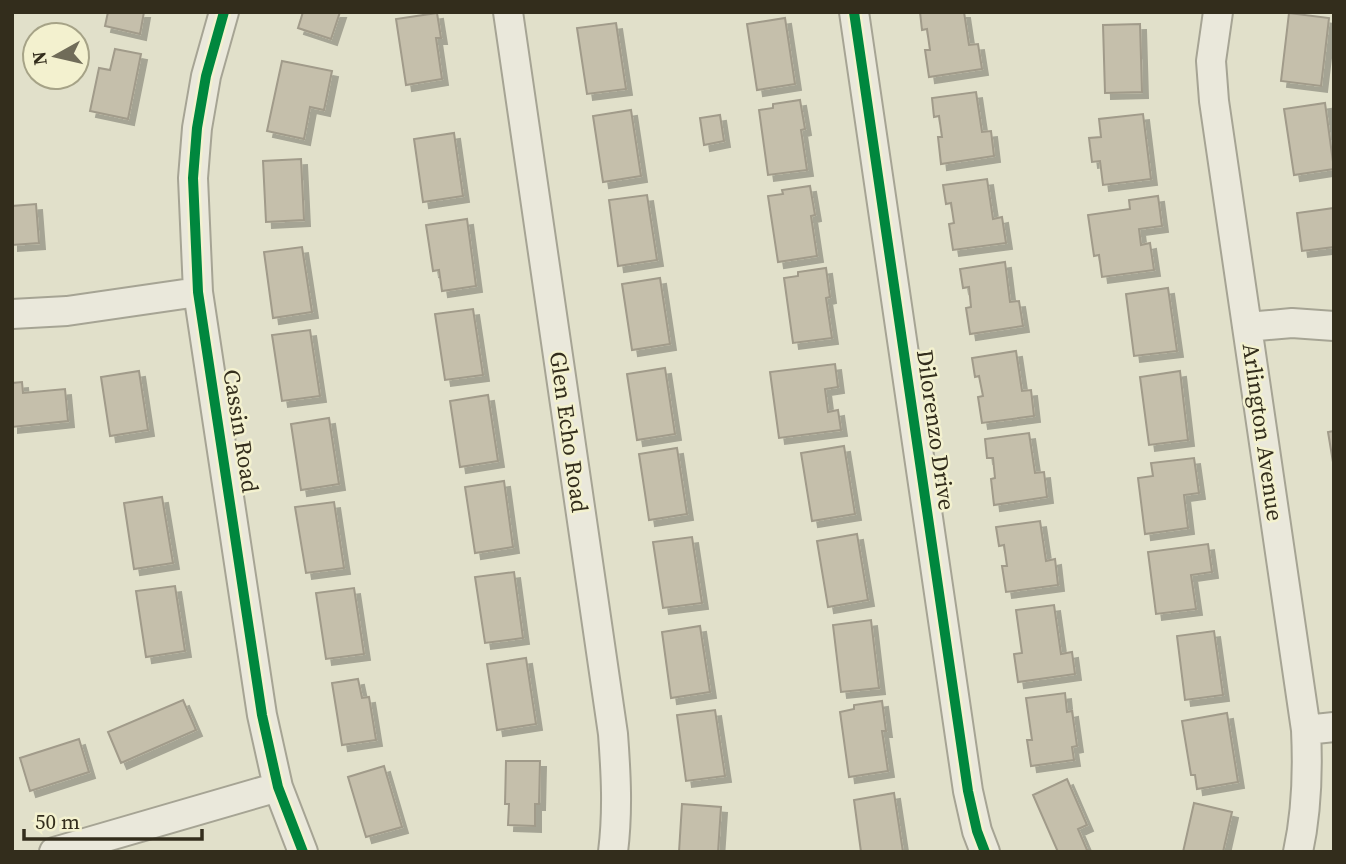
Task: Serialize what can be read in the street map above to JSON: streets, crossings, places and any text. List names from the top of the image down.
{
  "streets": {
    "street": [
      "Dilorenzo Drive",
      "Cassin Road",
      "Glen Echo Road",
      "Arlington Avenue"
    ]
  },
  "scale_bar": "50 m",
  "north": "left"
}
